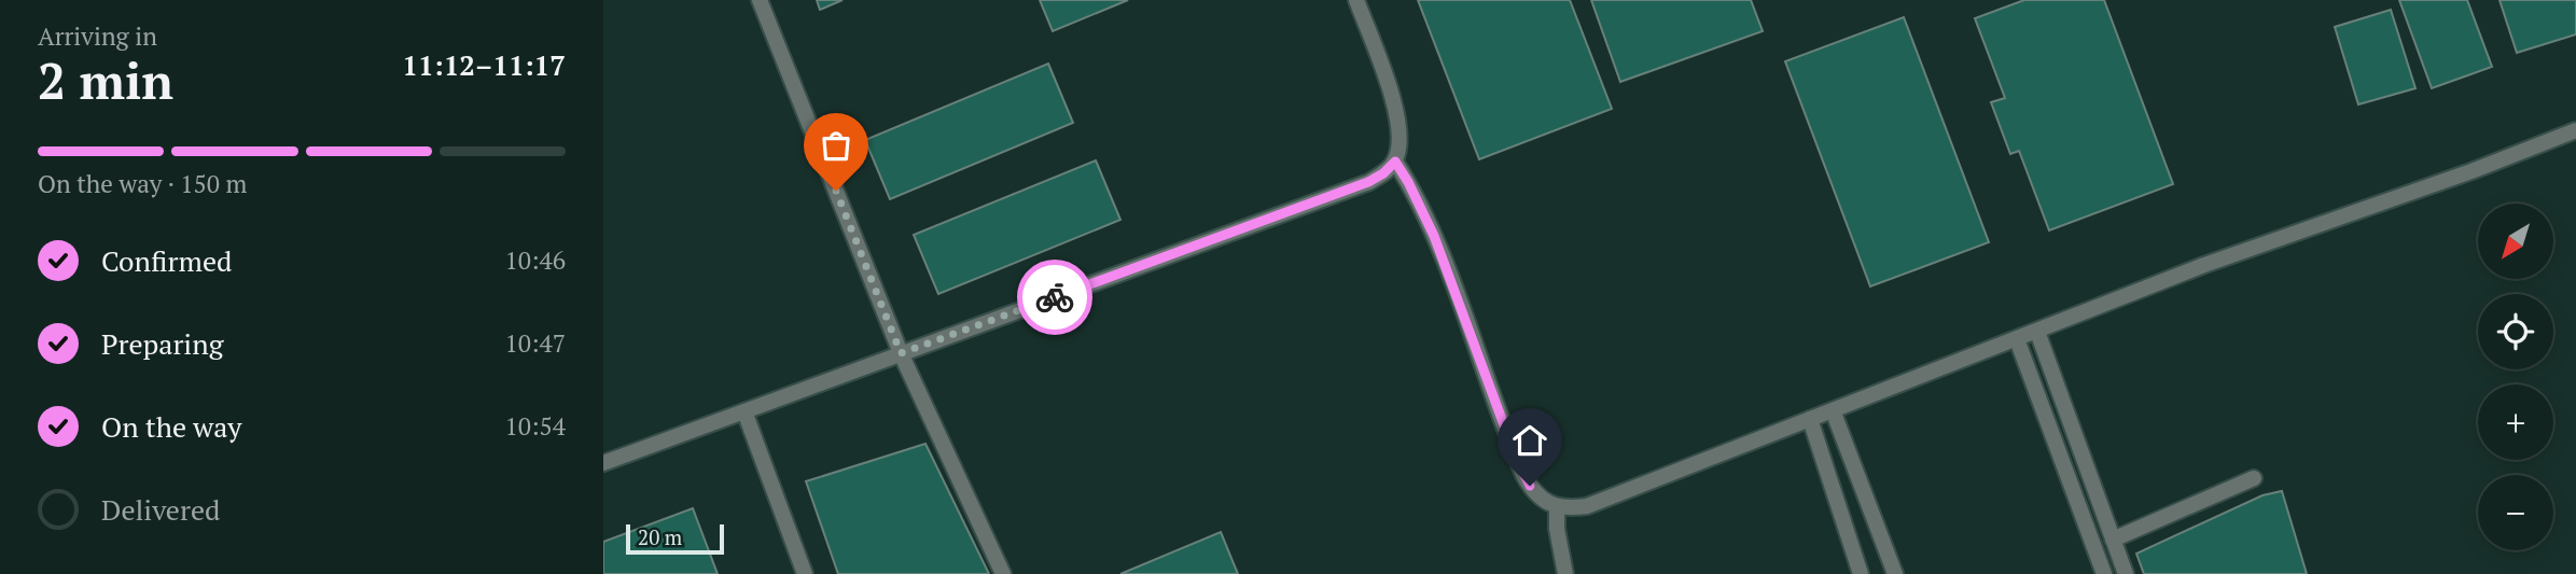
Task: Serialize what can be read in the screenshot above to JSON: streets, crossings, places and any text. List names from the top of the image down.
{
  "scale_bar": "20 m",
  "north": "bottom left",
  "page": {
    "heading": ["2 min", "Arriving in", "11:12–11:17"],
    "bar": "On the way · 150 m",
    "map_buttons": ["+", "−"],
    "list": [
      ["Confirmed", "10:46"],
      ["Preparing", "10:47"],
      ["On the way", "10:54"],
      "Delivered"
    ],
    "scale": "20 m"
  }
}
